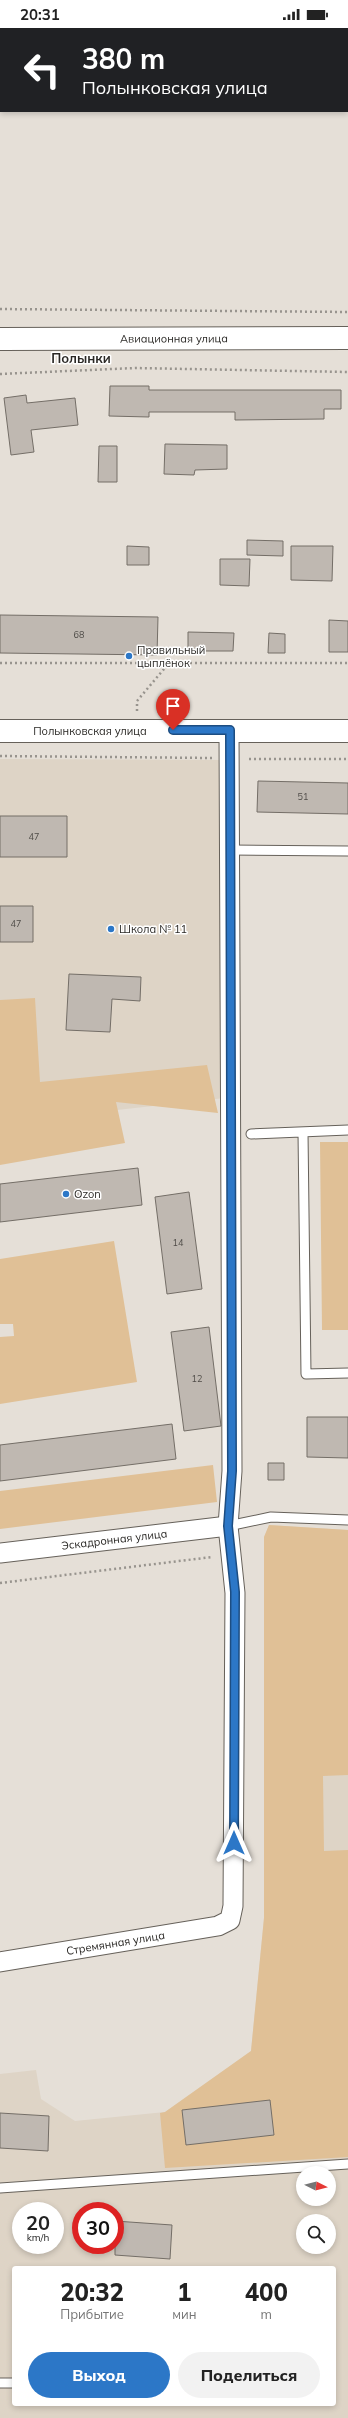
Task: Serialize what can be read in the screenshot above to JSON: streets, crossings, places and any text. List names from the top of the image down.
{
  "streets": {
    "street": [
      "Авиационная улица",
      "Полынковская улица",
      "Эскадронная улица",
      "Стремянная улица"
    ]
  },
  "districts": ["Полынки"],
  "places": ["Правильный цыплёнок", "Школа № 11", "Ozon"],
  "house_numbers": [
    "68",
    "51",
    "47",
    "47",
    "14",
    "12"
  ],
  "north": "right",
  "page": {
    "status": "20:31",
    "turn": ["380 m", "Полынковская улица"],
    "speed": "20 km/h",
    "limit": "30",
    "eta": [
      "20:32",
      "Прибытие",
      "1",
      "мин",
      "400",
      "m"
    ],
    "buttons": ["Выход", "Поделиться"]
  }
}
